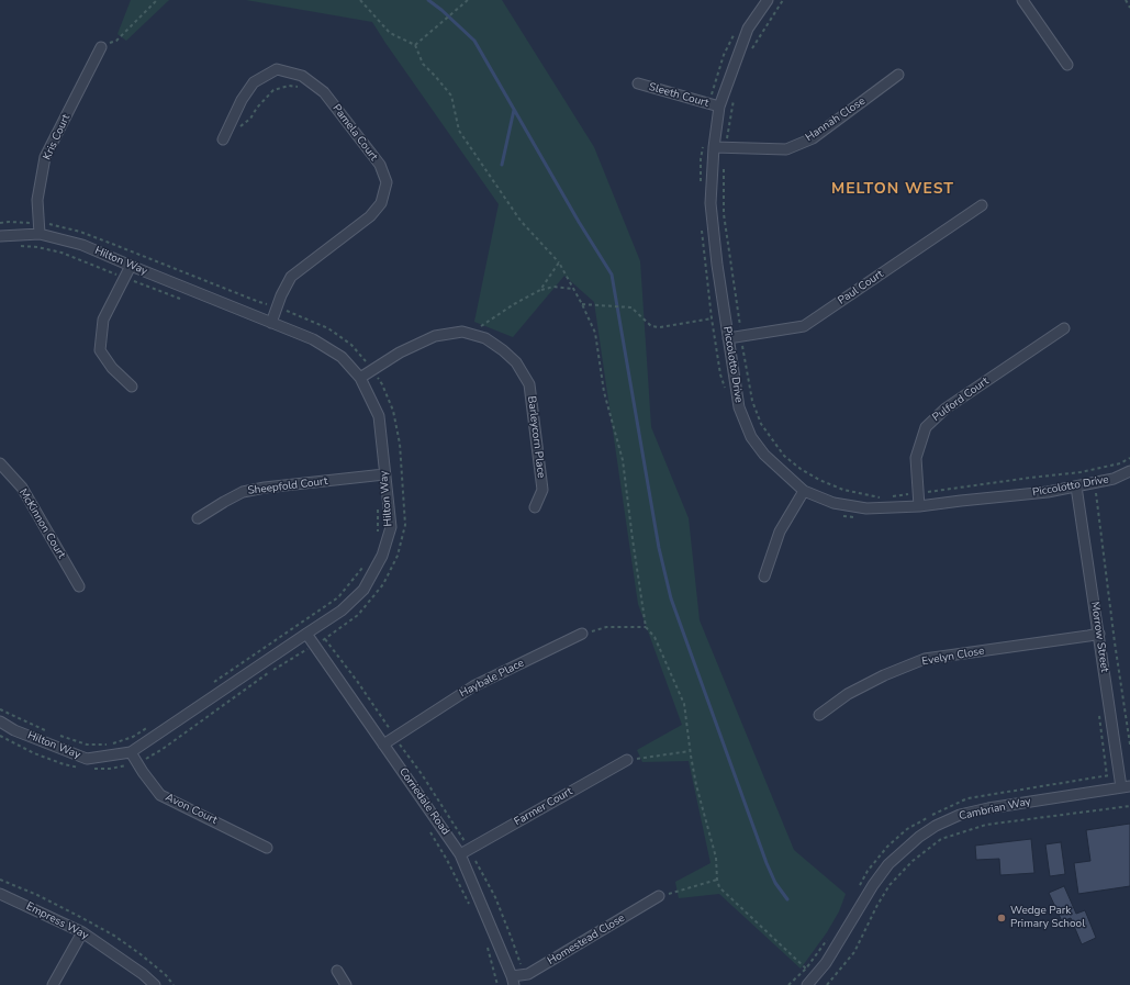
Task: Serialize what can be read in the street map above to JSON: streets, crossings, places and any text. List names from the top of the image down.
{
  "streets": {
    "street": [
      "Sleeth Court",
      "Hannah Close",
      "Pamela Court",
      "Kris Court",
      "Hilton Way",
      "Paul Court",
      "Piccolotto Drive",
      "Pulford Court",
      "Barleycorn Place",
      "Sheepfold Court",
      "McKinnon Court",
      "Morrow Street",
      "Evelyn Close",
      "Haybale Place",
      "Corriedale Road",
      "Farmer Court",
      "Avon Court",
      "Cambrian Way",
      "Empress Way",
      "Homestead Close"
    ]
  },
  "crossings": [
    ["Sleeth Court", "Piccolotto Drive"],
    ["Hannah Close", "Piccolotto Drive"],
    ["Pamela Court", "Hilton Way"],
    ["Kris Court", "Hilton Way"],
    ["Hilton Way", "Barleycorn Place"],
    ["Hilton Way", "Sheepfold Court"],
    ["Hilton Way", "Corriedale Road"],
    ["Hilton Way", "Avon Court"],
    ["Paul Court", "Piccolotto Drive"],
    ["Piccolotto Drive", "Pulford Court"],
    ["Piccolotto Drive", "Morrow Street"],
    ["Morrow Street", "Evelyn Close"],
    ["Morrow Street", "Cambrian Way"],
    ["Haybale Place", "Corriedale Road"],
    ["Corriedale Road", "Farmer Court"],
    ["Corriedale Road", "Homestead Close"]
  ],
  "districts": ["MELTON WEST"],
  "places": ["Wedge Park Primary School"]
}
